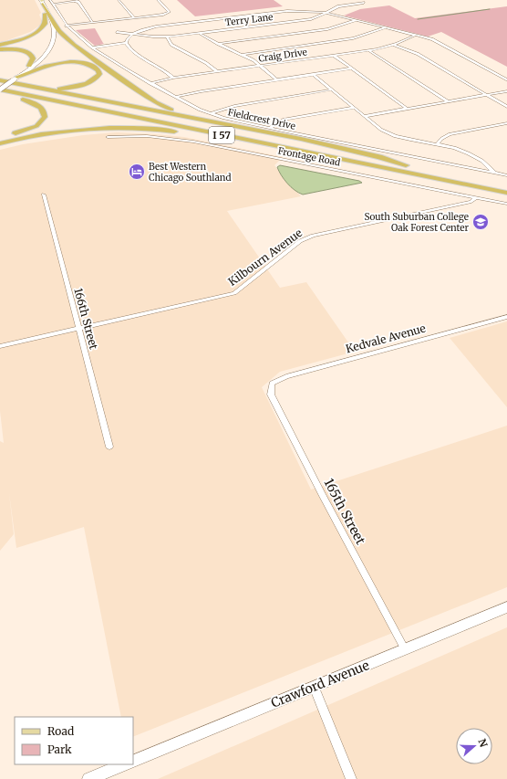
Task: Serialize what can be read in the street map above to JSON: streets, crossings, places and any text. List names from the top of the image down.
{
  "streets": {
    "highway": ["I 57"],
    "main road": ["Crawford Avenue"],
    "street": [
      "Terry Lane",
      "Craig Drive",
      "Fieldcrest Drive",
      "Frontage Road",
      "Kilbourn Avenue",
      "166th Street",
      "Kedvale Avenue",
      "165th Street"
    ]
  },
  "crossings": [
    ["Craig Drive", "Fieldcrest Drive"],
    ["Frontage Road", "Kilbourn Avenue"],
    ["Kilbourn Avenue", "166th Street"],
    ["Kedvale Avenue", "165th Street"],
    ["165th Street", "Crawford Avenue"]
  ],
  "places": {
    "hotel": ["Best Western Chicago Southland"],
    "school or university": ["South Suburban College Oak Forest Center"]
  },
  "legend": ["Road", "Park"],
  "north": "right"
}
